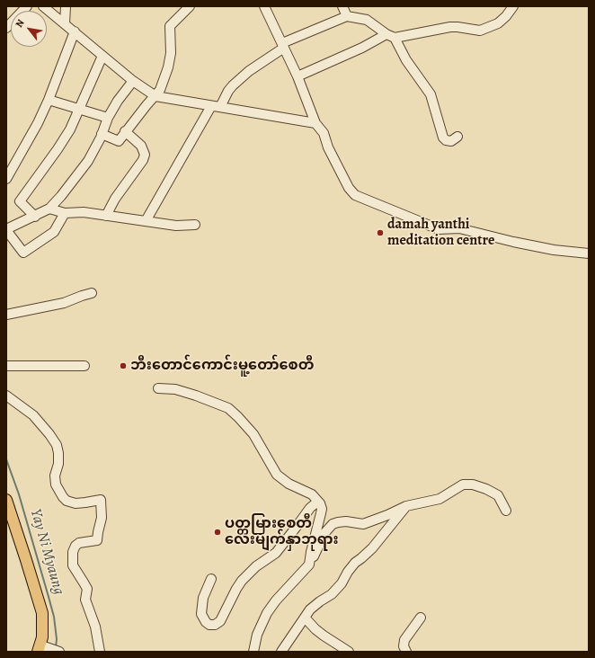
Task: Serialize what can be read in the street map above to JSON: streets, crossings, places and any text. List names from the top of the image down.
{
  "water": ["Yay Ni Myaung"],
  "places": ["damah yanthi meditation centre", "ဘီးတောင်ကောင်းမူ့တော်စေတီ", "ပတ္တမြား‌စေတီ‌ လေးမျက်နှာဘုရား"],
  "north": "top left"
}
